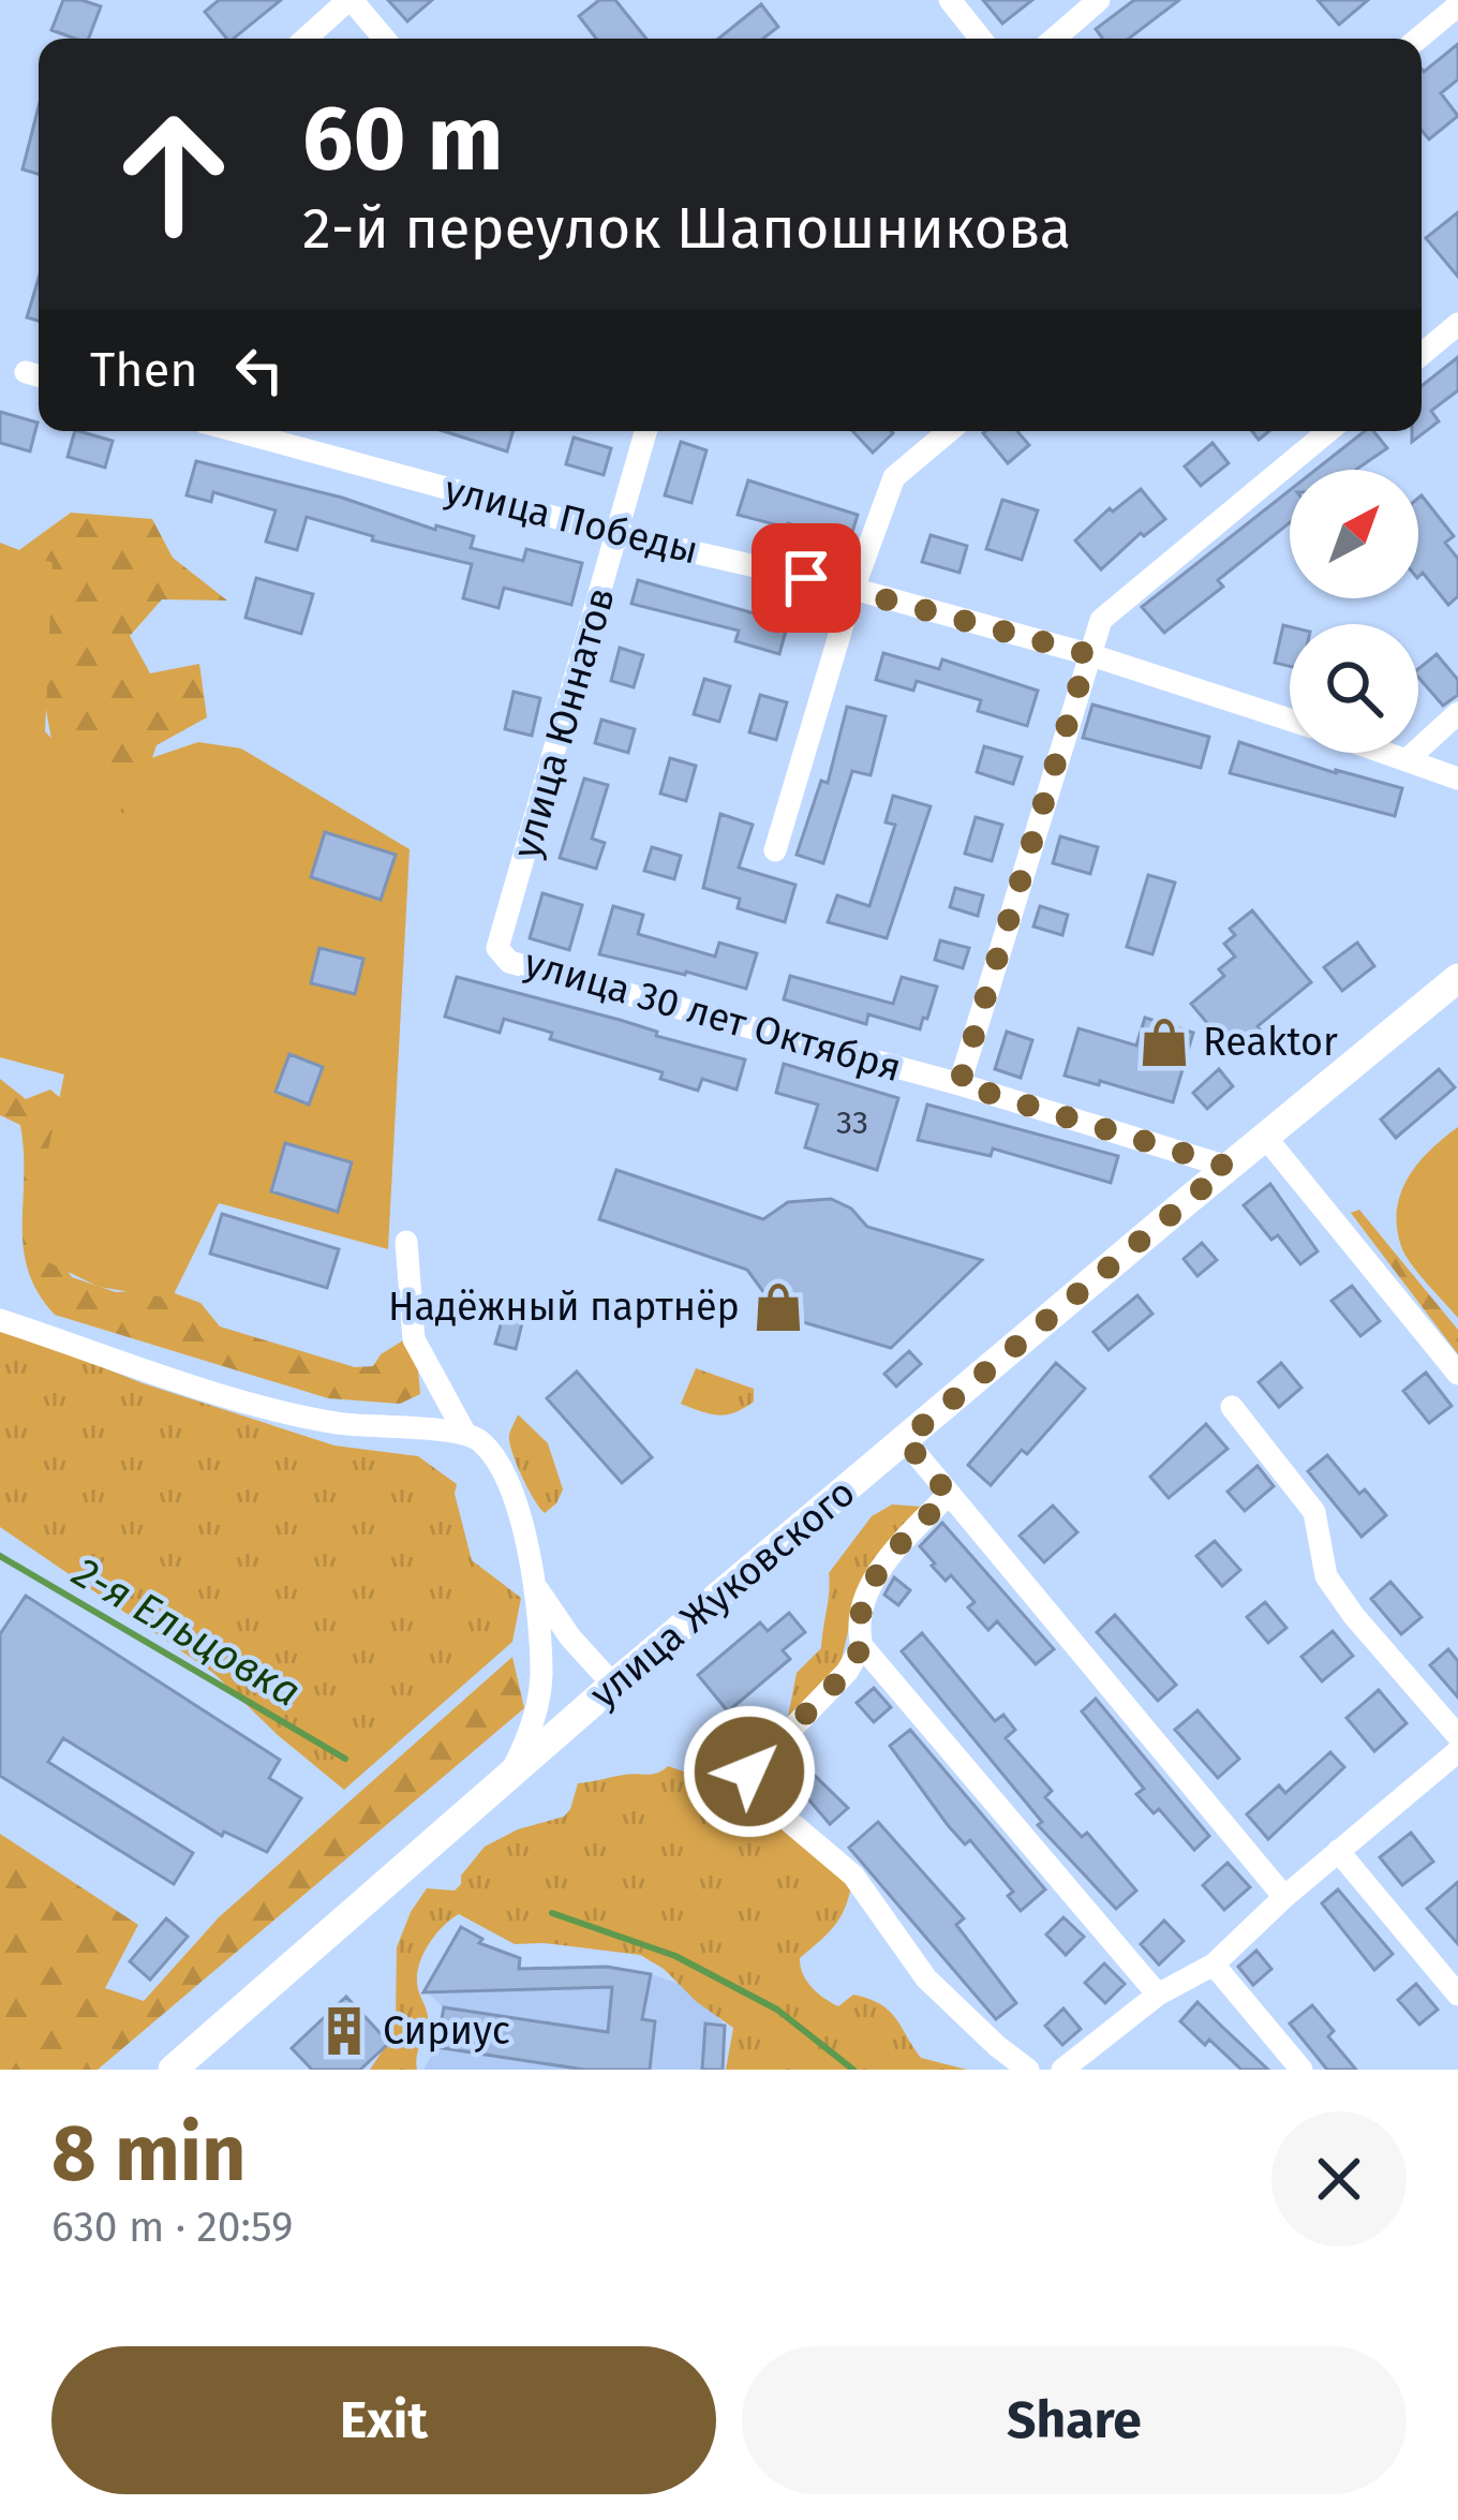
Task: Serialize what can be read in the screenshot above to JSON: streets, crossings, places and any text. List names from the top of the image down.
{
  "streets": {
    "main road": ["улица Жуковского"],
    "street": ["улица Победы", "улица Юннатов", "улица 30 лет Октября"]
  },
  "crossings": [
    ["улица Победы", "улица Юннатов"],
    ["улица Юннатов", "улица 30 лет Октября"],
    ["улица 30 лет Октября", "улица Жуковского"]
  ],
  "water": ["2-я Ельцовка"],
  "places": {
    "shop": ["Reaktor", "Надёжный партнёр"],
    "building": ["Сириус"]
  },
  "house_numbers": ["33"],
  "north": "top right",
  "page": {
    "turn": ["60 m", "2-й переулок Шапошникова"],
    "then": "Then",
    "heading": ["8 min", "630 m · 20:59"],
    "buttons": ["Exit", "Share"]
  }
}
